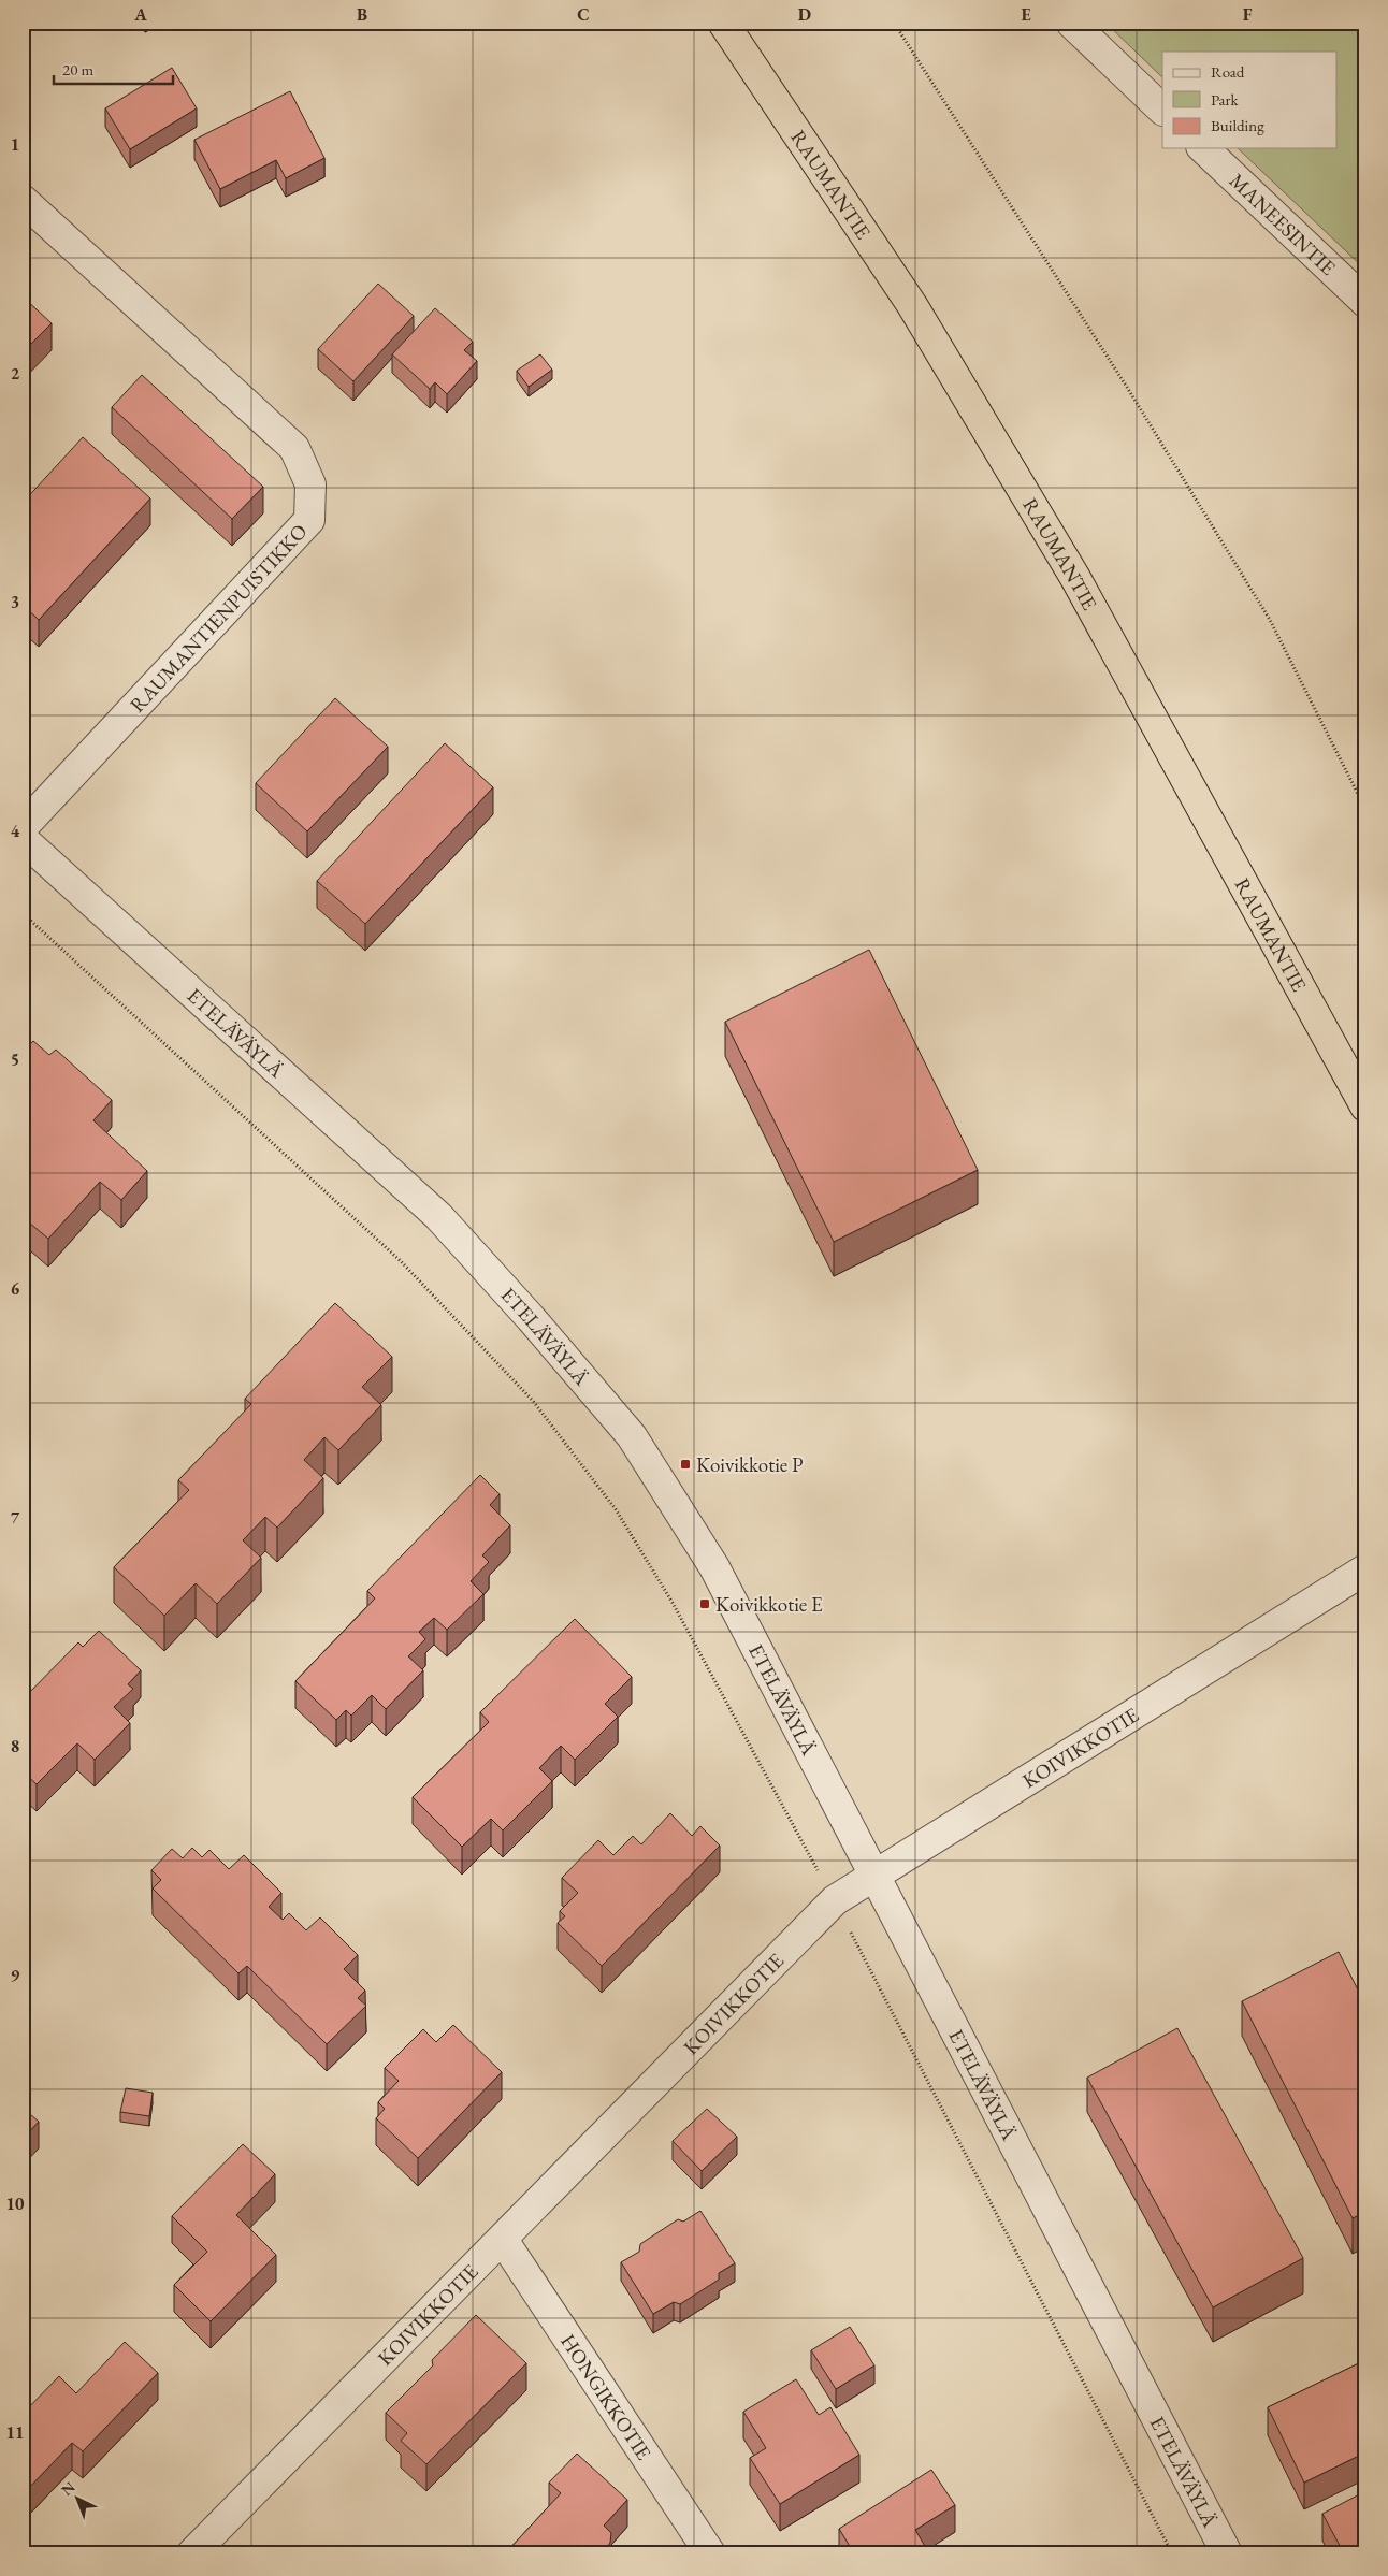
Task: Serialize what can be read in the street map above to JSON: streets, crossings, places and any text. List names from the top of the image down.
{
  "streets": {
    "highway": ["RAUMANTIE"],
    "street": [
      "MANEESINTIE",
      "RAUMANTIENPUISTIKKO",
      "ETELÄVÄYLÄ",
      "KOIVIKKOTIE",
      "HONGIKKOTIE"
    ]
  },
  "crossings": [
    ["ETELÄVÄYLÄ", "KOIVIKKOTIE"],
    ["KOIVIKKOTIE", "HONGIKKOTIE"]
  ],
  "places": {
    "transit": ["Koivikkotie P", "Koivikkotie E"]
  },
  "legend": ["Road", "Park", "Building"],
  "scale_bar": "20 m",
  "north": "top left",
  "grid": {
    "columns": [
      "A",
      "B",
      "C",
      "D",
      "E",
      "F"
    ],
    "rows": [
      "1",
      "2",
      "3",
      "4",
      "5",
      "6",
      "7",
      "8",
      "9",
      "10",
      "11"
    ]
  }
}
